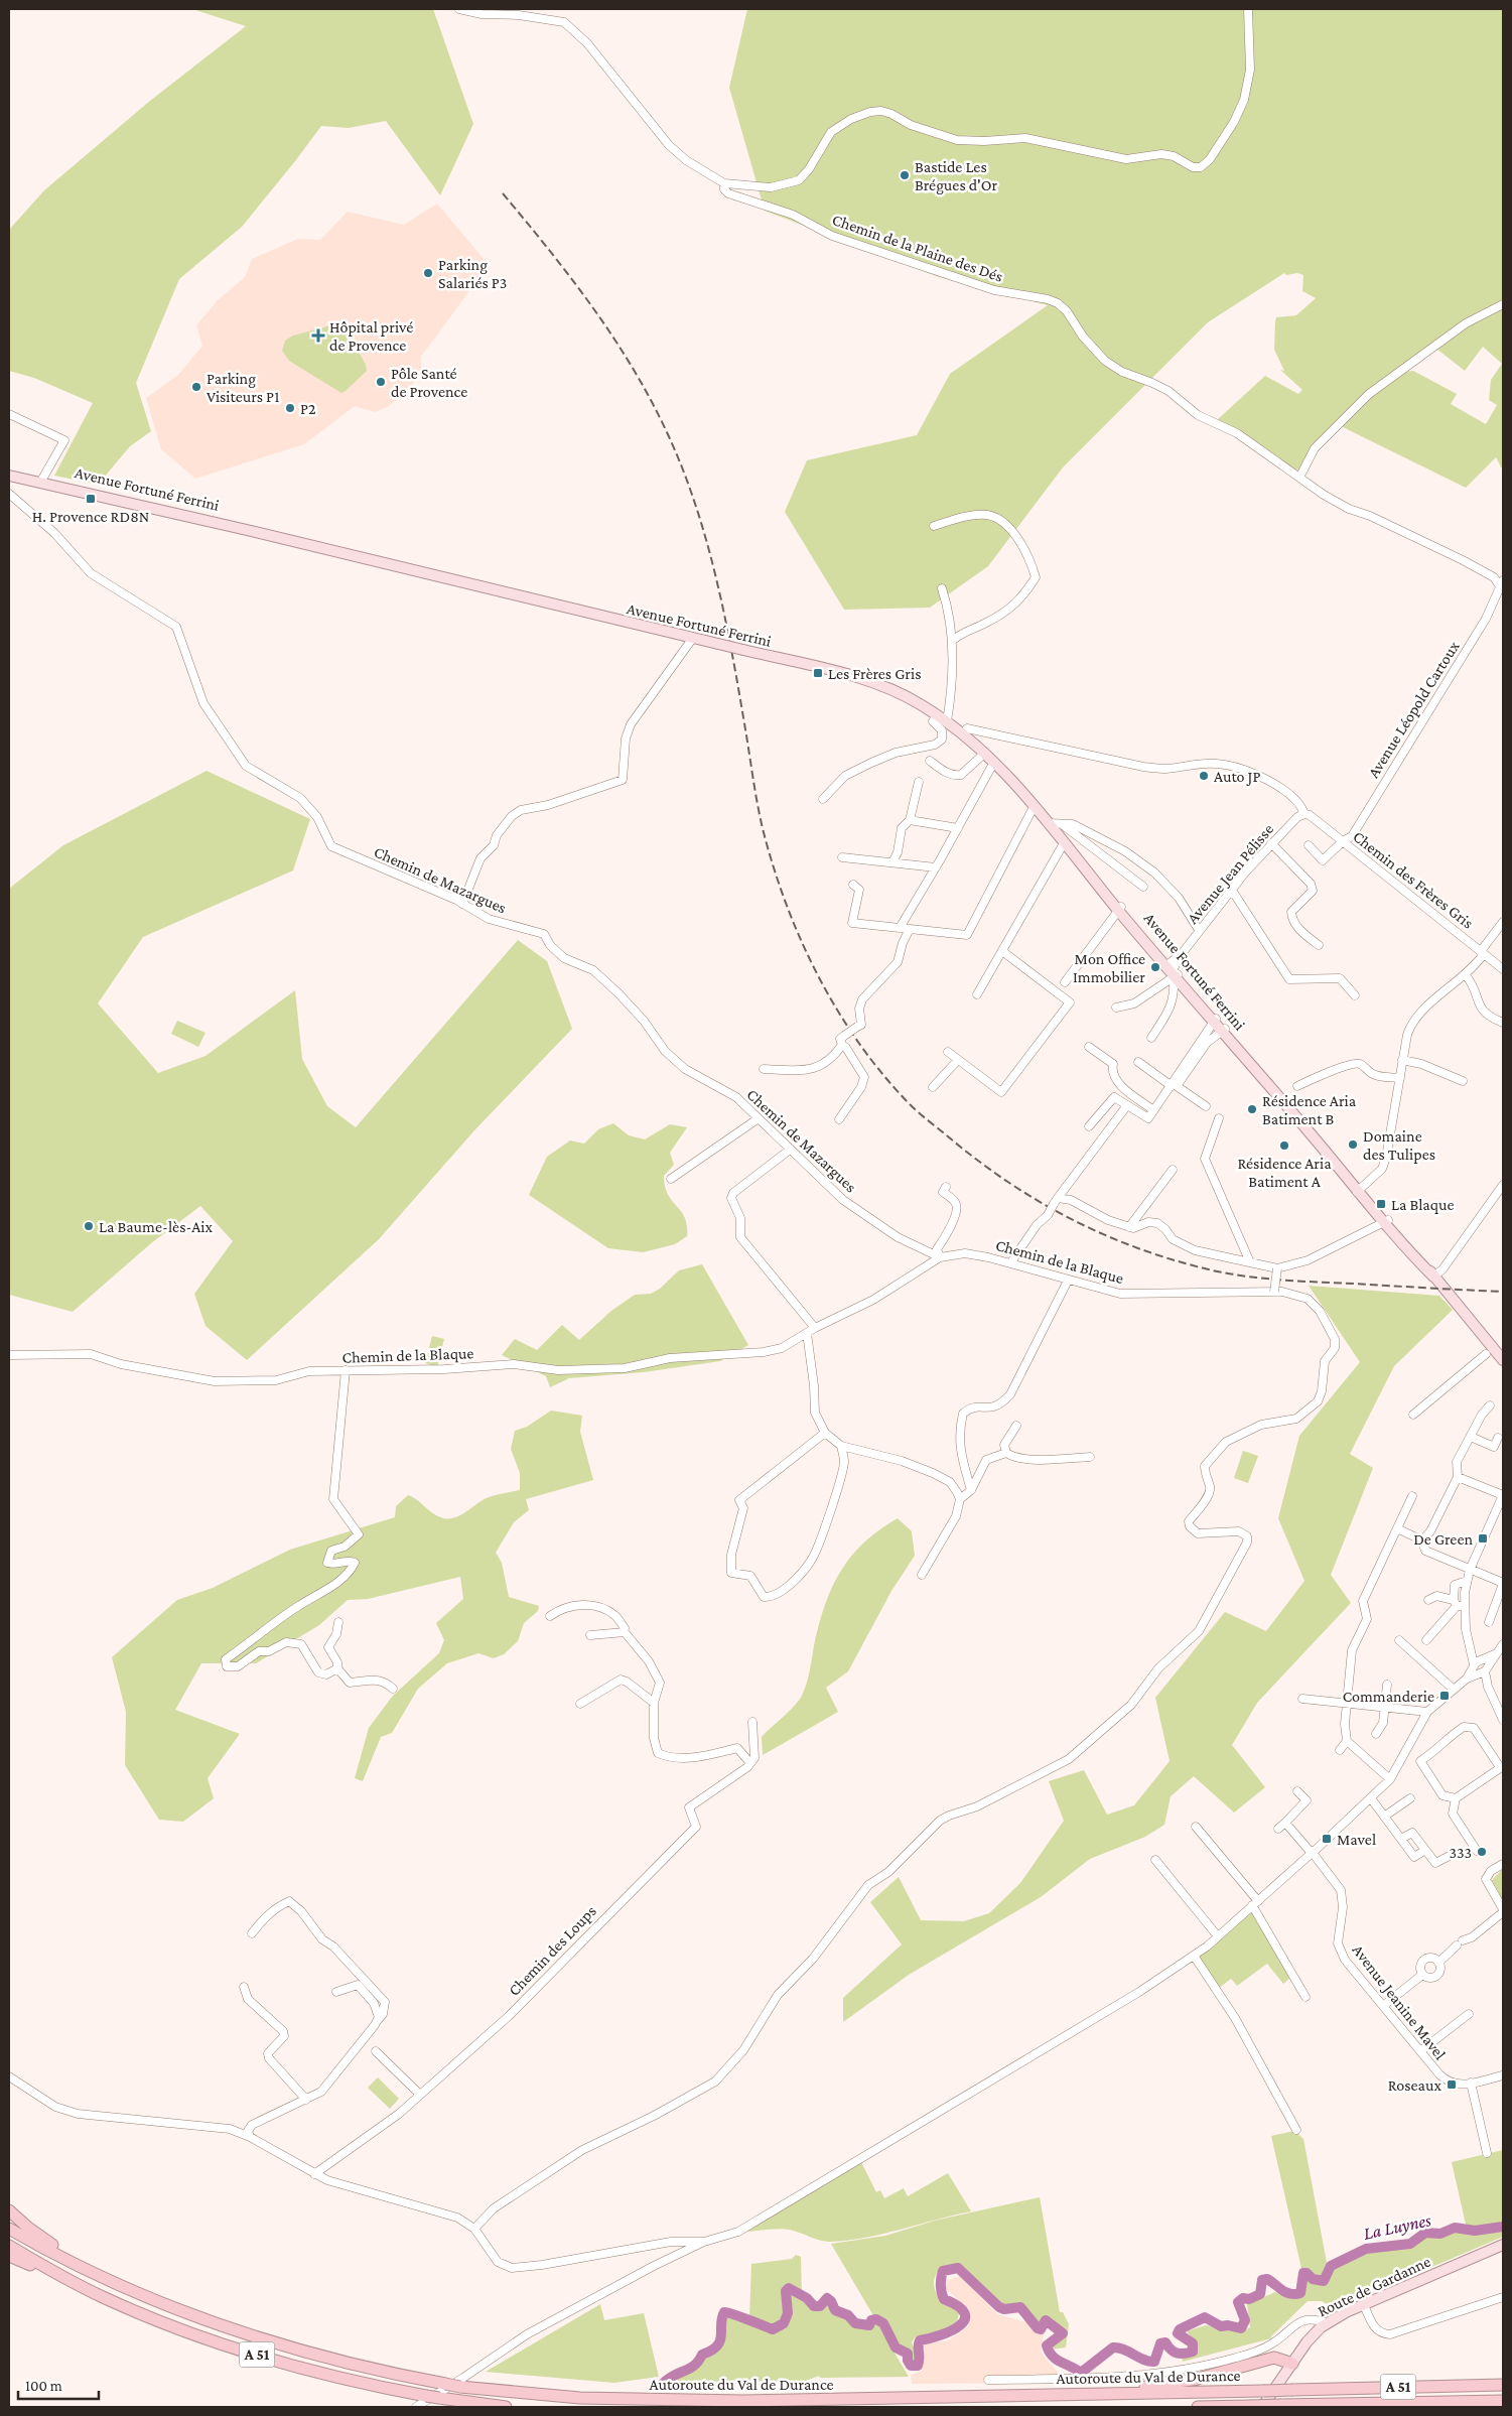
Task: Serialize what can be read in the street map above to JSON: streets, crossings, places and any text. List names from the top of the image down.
{
  "streets": {
    "highway": ["A 51", "Autoroute du Val de Durance"],
    "main road": ["Avenue Fortuné Ferrini", "Route de Gardanne"],
    "street": [
      "Chemin de la Plaine des Dés",
      "Avenue Léopold Cartoux",
      "Avenue Jean Pélisse",
      "Chemin de Mazargues",
      "Chemin des Frères Gris",
      "Chemin de la Blaque",
      "Chemin des Loups",
      "Avenue Jeanine Mavel"
    ]
  },
  "crossings": [
    ["Avenue Fortuné Ferrini", "Avenue Jean Pélisse"],
    ["Avenue Fortuné Ferrini", "Chemin des Frères Gris"],
    ["Avenue Léopold Cartoux", "Chemin des Frères Gris"],
    ["Avenue Jean Pélisse", "Chemin des Frères Gris"],
    ["Chemin de Mazargues", "Chemin de la Blaque"]
  ],
  "water": ["La Luynes"],
  "places": {
    "other": [
      "Bastide Les Brégues d'Or",
      "Parking Salariés P3",
      "Pôle Santé de Provence",
      "Parking Visiteurs P1",
      "P2",
      "Auto JP",
      "Mon Office Immobilier",
      "Résidence Aria Batiment B",
      "Domaine des Tulipes",
      "Résidence Aria Batiment A",
      "La Baume-lès-Aix",
      "333"
    ],
    "health": ["Hôpital privé de Provence"],
    "transit": [
      "H. Provence RD8N",
      "Les Frères Gris",
      "La Blaque",
      "De Green",
      "Commanderie",
      "Mavel",
      "Roseaux"
    ]
  },
  "scale_bar": "100 m"
}
